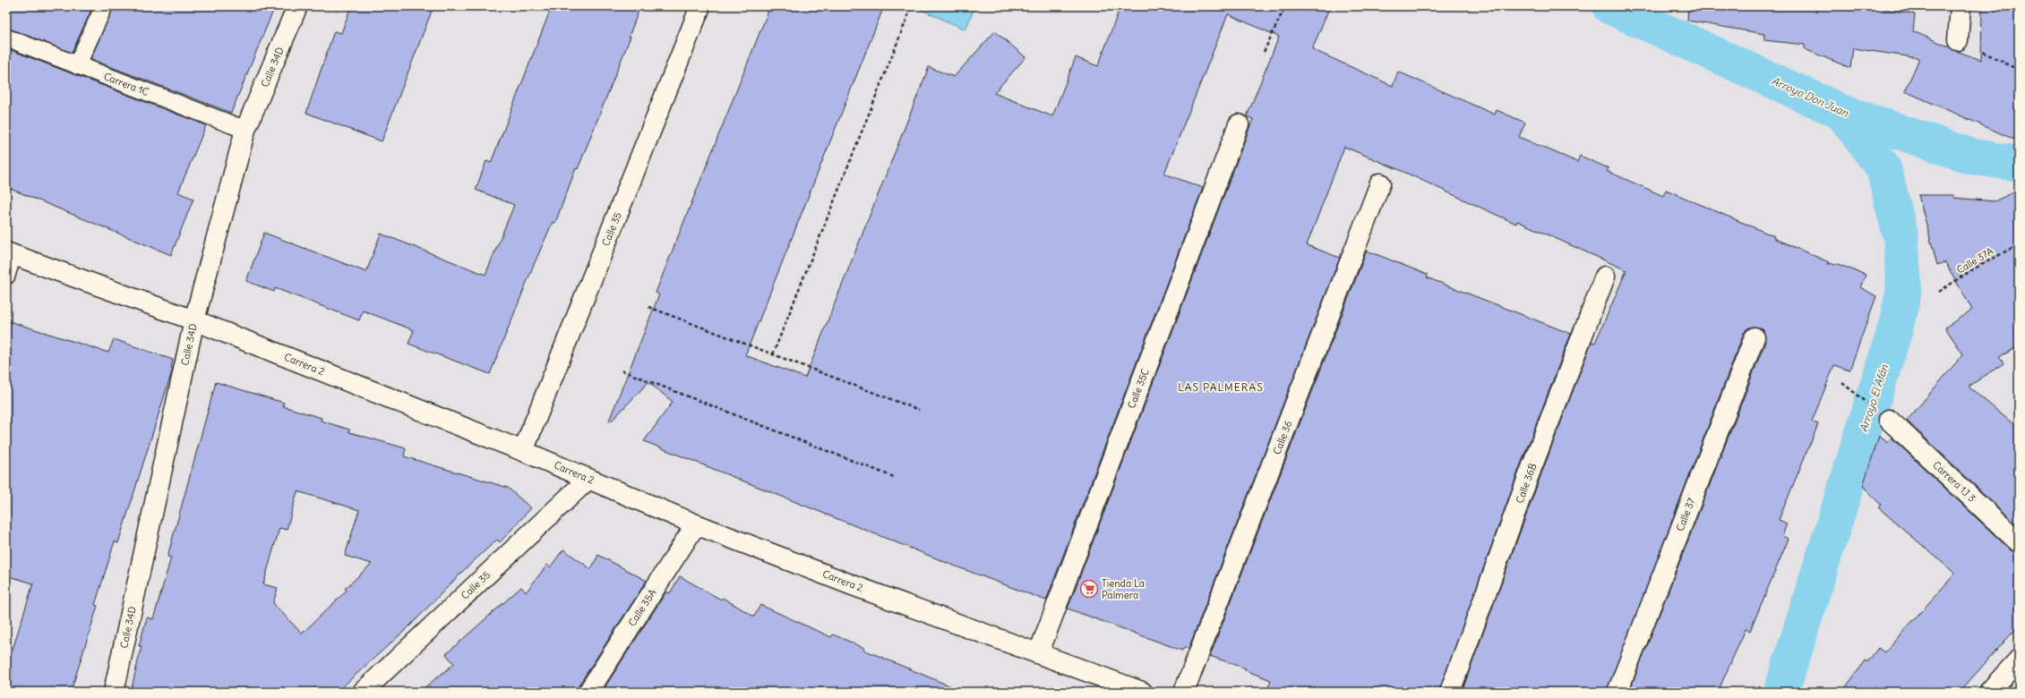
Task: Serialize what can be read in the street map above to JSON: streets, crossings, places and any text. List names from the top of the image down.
{
  "streets": {
    "street": [
      "Calle 34D",
      "Calle 35",
      "Carrera 2",
      "Calle 35C",
      "Calle 36",
      "Carrera 1J 3",
      "Calle 36B",
      "Calle 37",
      "Calle 35A"
    ],
    "lane": ["Carrera 1C"],
    "path": ["Calle 37A"]
  },
  "crossings": [
    ["Calle 34D", "Carrera 1C"],
    ["Calle 34D", "Carrera 2"],
    ["Calle 35", "Carrera 2"],
    ["Carrera 2", "Calle 35C"],
    ["Carrera 2", "Calle 35A"]
  ],
  "districts": ["LAS PALMERAS"],
  "water": ["Arroyo Don Juan", "Arroyo El Afán"],
  "places": {
    "supermarket": ["Tienda La Palmera"]
  }
}
